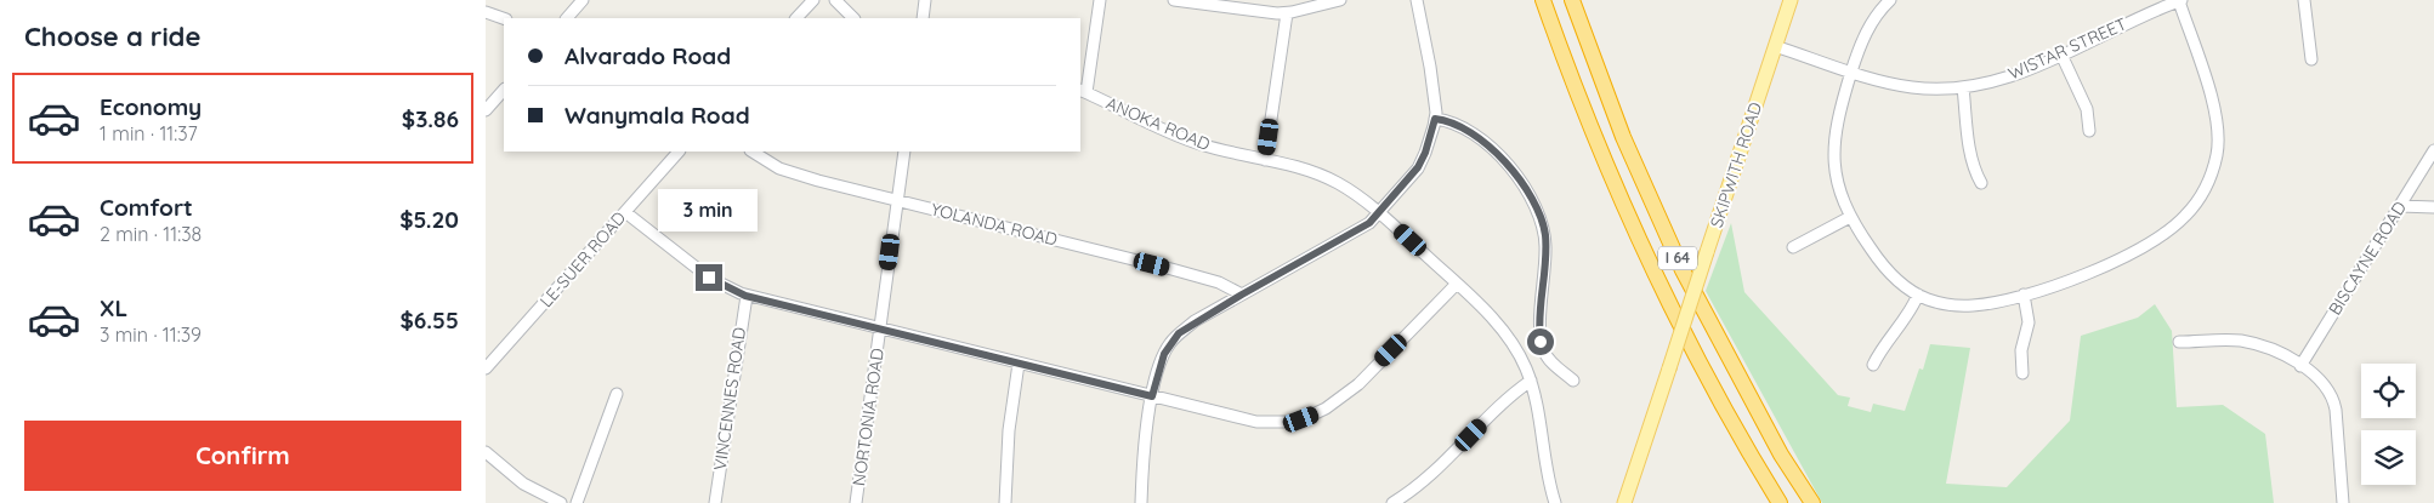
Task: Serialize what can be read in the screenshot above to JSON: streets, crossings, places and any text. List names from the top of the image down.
{
  "streets": {
    "highway": ["I 64"],
    "main road": ["SKIPWITH ROAD"],
    "street": [
      "WISTAR STREET",
      "ANOKA ROAD",
      "YOLANDA ROAD",
      "BISCAYNE ROAD",
      "LE-SUER ROAD",
      "VINCENNES ROAD",
      "NORTONIA ROAD"
    ]
  },
  "crossings": [
    ["WISTAR STREET", "SKIPWITH ROAD"],
    ["YOLANDA ROAD", "NORTONIA ROAD"]
  ],
  "page": {
    "heading": "Choose a ride",
    "banner": ["Alvarado Road", "Wanymala Road"],
    "list": [
      {
        "name": "Economy",
        "note": "1 min · 11:37",
        "value": "$3.86"
      },
      {
        "name": "Comfort",
        "note": "2 min · 11:38",
        "value": "$5.20"
      },
      {
        "name": "XL",
        "note": "3 min · 11:39",
        "value": "$6.55"
      }
    ],
    "bubble": "3 min",
    "buttons": "Confirm"
  }
}
